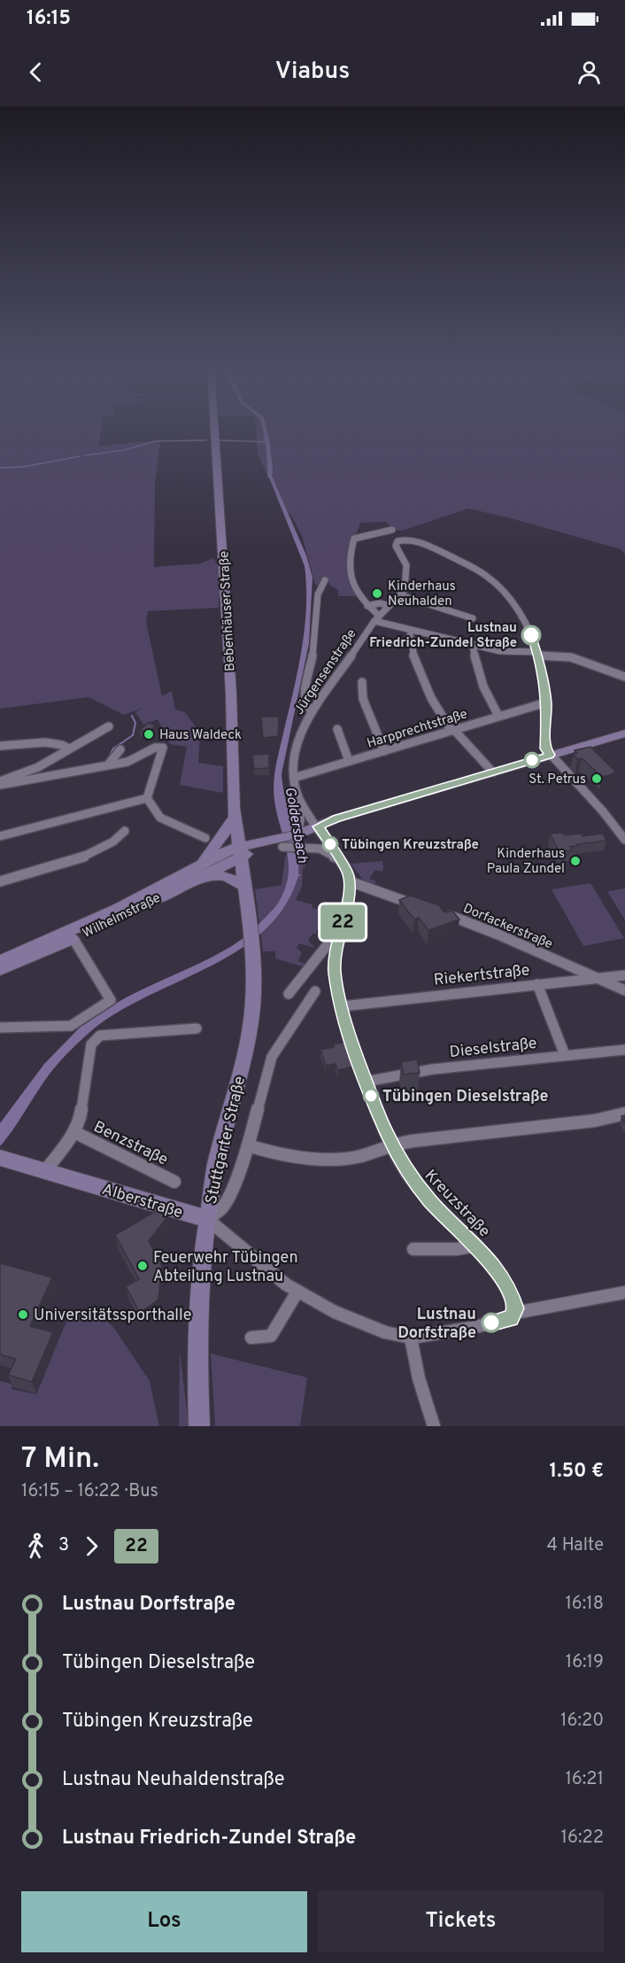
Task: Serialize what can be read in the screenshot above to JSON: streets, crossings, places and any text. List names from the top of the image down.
{
  "streets": {
    "main road": [
      "Bebenhäuser Straße",
      "Wilhelmstraße",
      "Stuttgarter Straße",
      "Alberstraße"
    ],
    "street": [
      "Jürgensenstraße",
      "Harpprechtstraße",
      "Dorfackerstraße",
      "Riekertstraße",
      "Dieselstraße",
      "Benzstraße",
      "Kreuzstraße"
    ]
  },
  "crossings": [
    ["Bebenhäuser Straße", "Wilhelmstraße"],
    ["Bebenhäuser Straße", "Stuttgarter Straße"],
    ["Jürgensenstraße", "Harpprechtstraße"],
    ["Wilhelmstraße", "Stuttgarter Straße"],
    ["Dorfackerstraße", "Riekertstraße"],
    ["Riekertstraße", "Kreuzstraße"],
    ["Dieselstraße", "Kreuzstraße"],
    ["Stuttgarter Straße", "Alberstraße"],
    ["Benzstraße", "Alberstraße"]
  ],
  "water": ["Goldersbach"],
  "places": [
    "Kinderhaus Neuhalden",
    "Lustnau Friedrich-Zundel Straße",
    "Haus Waldeck",
    "St. Petrus",
    "Tübingen Kreuzstraße",
    "Kinderhaus Paula Zundel",
    "Tübingen Dieselstraße",
    "Feuerwehr Tübingen Abteilung Lustnau",
    "Universitätssporthalle",
    "Lustnau Dorfstraße"
  ],
  "lines": ["bus line 22"],
  "page": {
    "status": "16:15",
    "header": "Viabus",
    "on_map": "22",
    "heading": ["7 Min.", "16:15 – 16:22 · Bus", "1.50 €"],
    "legs": ["3", "22", "4 Halte"],
    "list": [
      {
        "name": "Lustnau Dorfstraße",
        "value": "16:18"
      },
      {
        "name": "Tübingen Dieselstraße",
        "value": "16:19"
      },
      {
        "name": "Tübingen Kreuzstraße",
        "value": "16:20"
      },
      {
        "name": "Lustnau Neuhaldenstraße",
        "value": "16:21"
      },
      {
        "name": "Lustnau Friedrich-Zundel Straße",
        "value": "16:22"
      }
    ],
    "buttons": ["Los", "Tickets"]
  }
}
